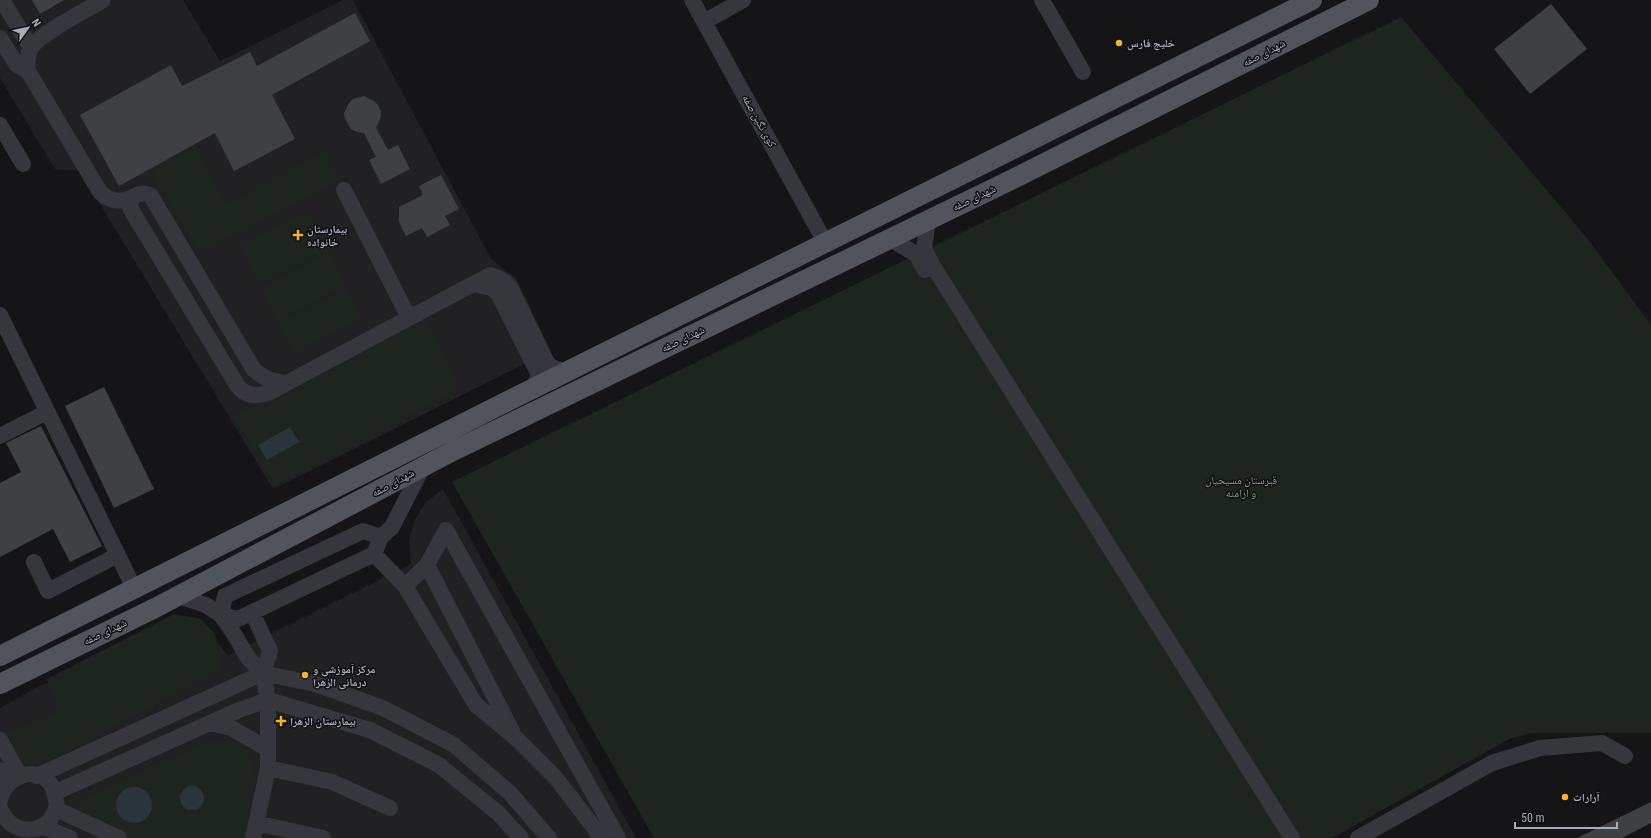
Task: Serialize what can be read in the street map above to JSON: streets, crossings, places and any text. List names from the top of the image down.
{
  "streets": {
    "main road": ["شهدای صفه"],
    "lane": ["کوی نگین صفه"]
  },
  "crossings": [
    ["شهدای صفه", "کوی نگین صفه"]
  ],
  "parks": ["قبرستان مسیحیان و ارامنه"],
  "places": {
    "other": ["خلیج فارس", "مرکز آموزشی و درمانی الزهرا", "آرارات"],
    "health": ["بیمارستان خانواده", "بیمارستان الزهرا"]
  },
  "scale_bar": "50 m",
  "north": "top right"
}
